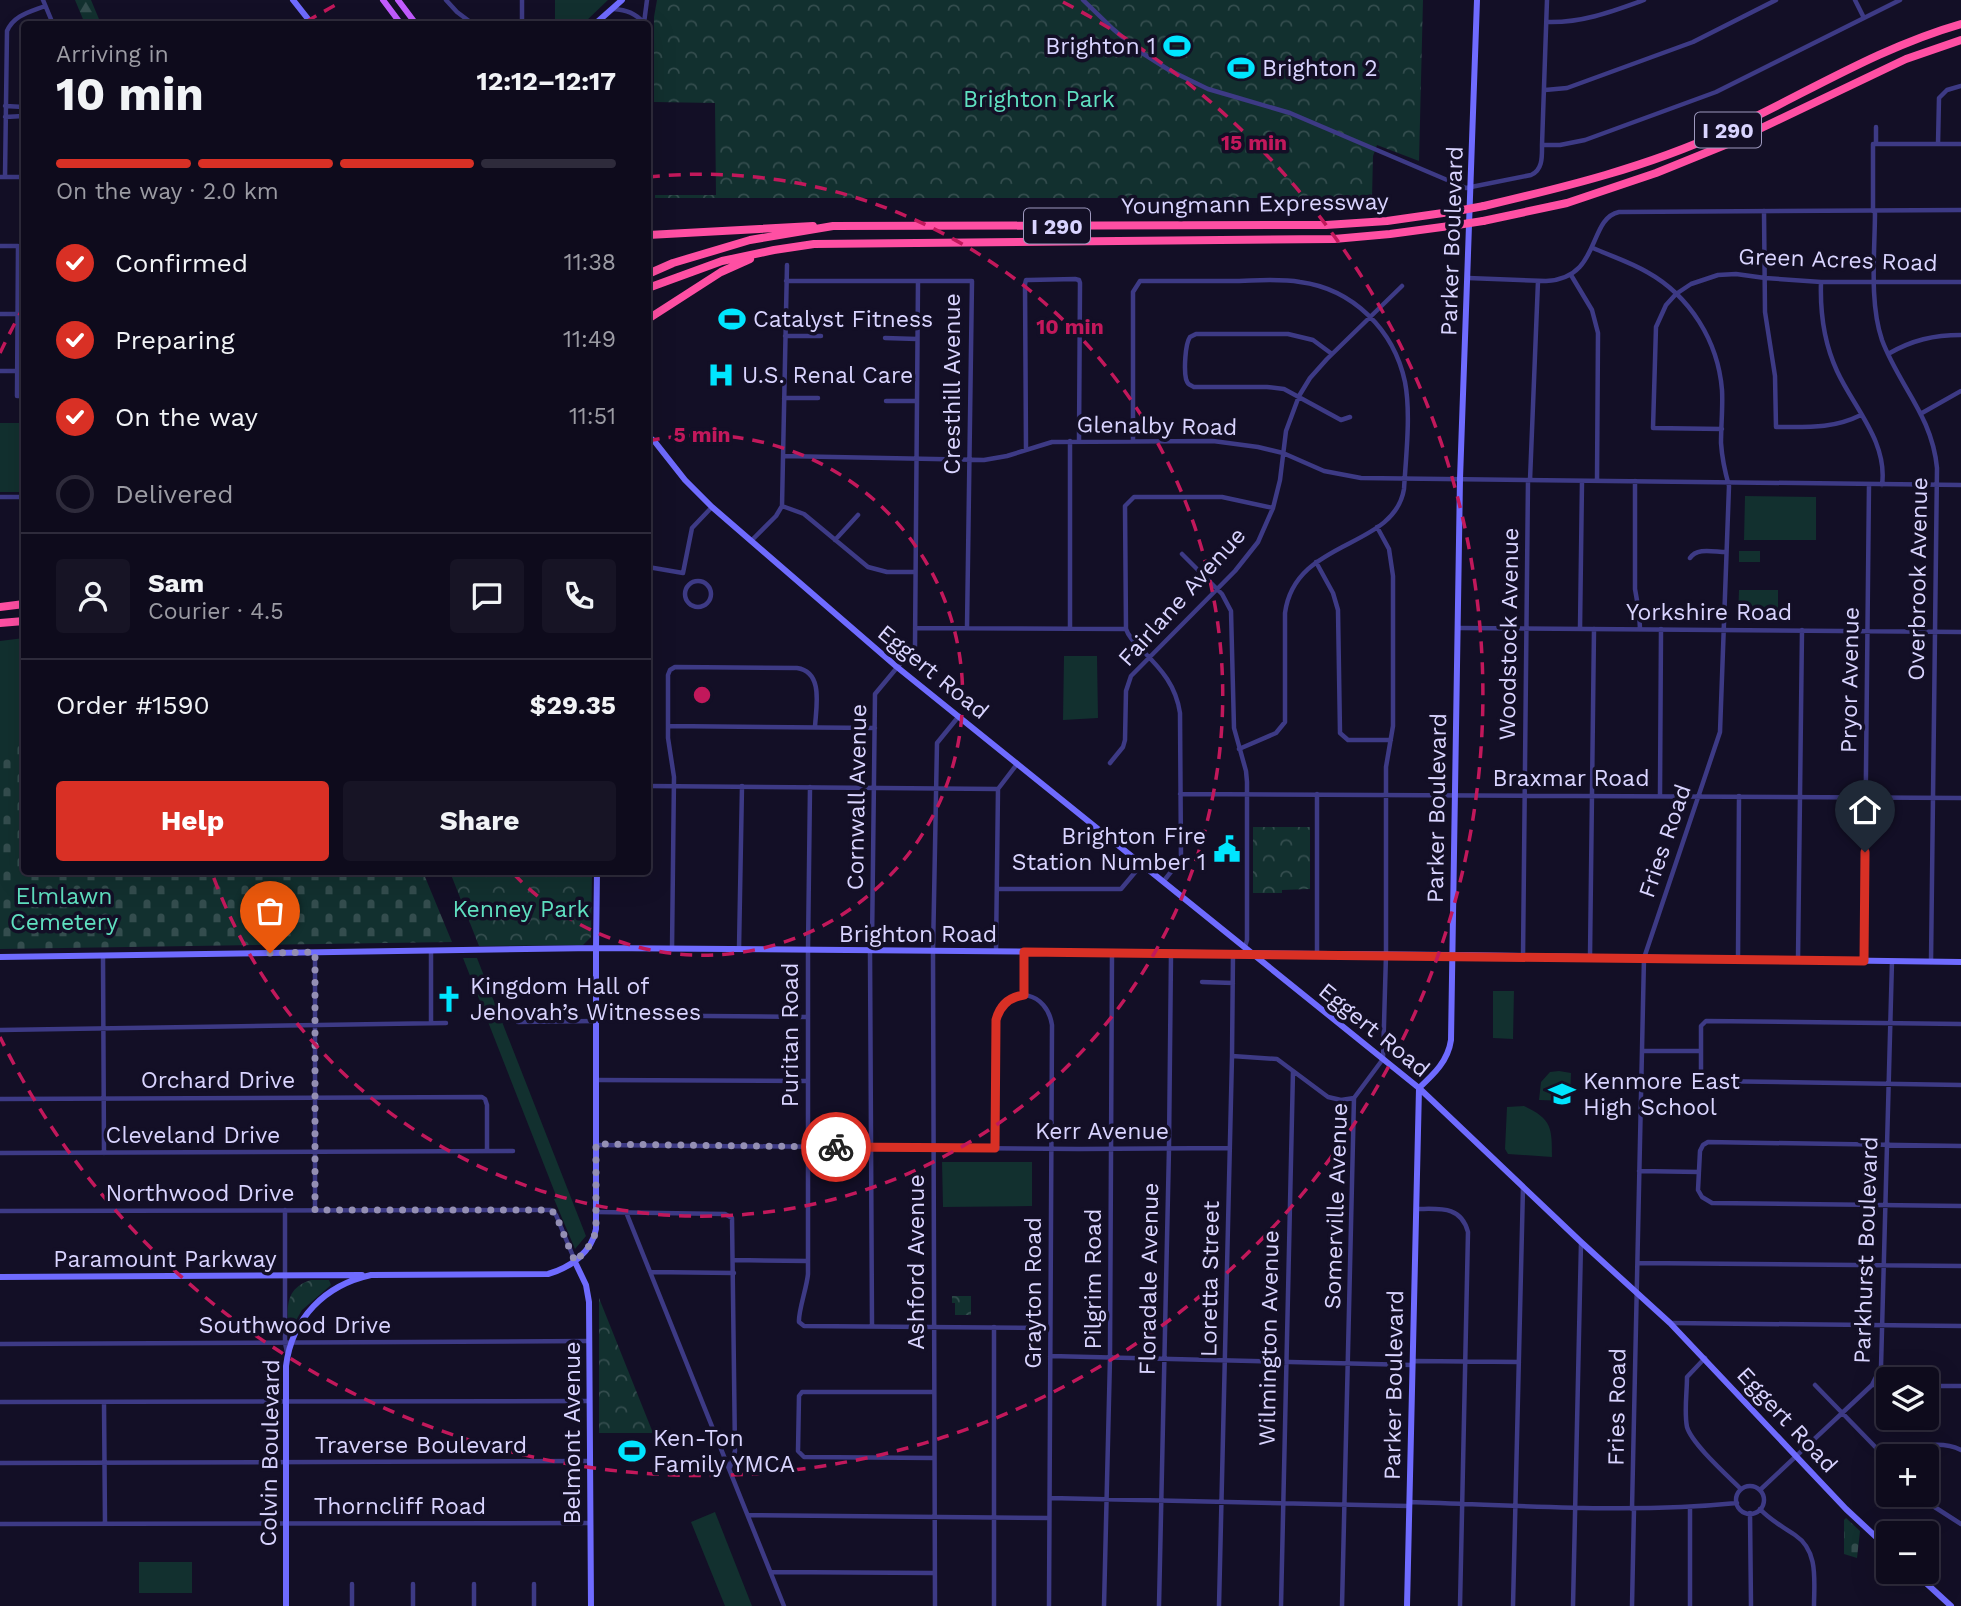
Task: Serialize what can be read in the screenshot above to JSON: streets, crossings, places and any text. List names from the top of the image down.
{
  "streets": {
    "highway": ["I 290", "Youngmann Expressway"],
    "street": [
      "Parker Boulevard",
      "Green Acres Road",
      "Cresthill Avenue",
      "Glenalby Road",
      "Overbrook Avenue",
      "Fairlane Avenue",
      "Yorkshire Road",
      "Woodstock Avenue",
      "Eggert Road",
      "Pryor Avenue",
      "Braxmar Road",
      "Cornwall Avenue",
      "Fries Road",
      "Brighton Road",
      "Puritan Road",
      "Orchard Drive",
      "Kerr Avenue",
      "Cleveland Drive",
      "Northwood Drive",
      "Somerville Avenue",
      "Parkhurst Boulevard",
      "Paramount Parkway",
      "Ashford Avenue",
      "Pilgrim Road",
      "Floradale Avenue",
      "Loretta Street",
      "Grayton Road",
      "Southwood Drive",
      "Wilmington Avenue",
      "Belmont Avenue",
      "Traverse Boulevard",
      "Colvin Boulevard",
      "Thorncliff Road"
    ]
  },
  "crossings": [
    ["Parker Boulevard", "Glenalby Road"],
    ["Parker Boulevard", "Yorkshire Road"],
    ["Parker Boulevard", "Eggert Road"],
    ["Parker Boulevard", "Braxmar Road"],
    ["Parker Boulevard", "Brighton Road"],
    ["Green Acres Road", "Overbrook Avenue"],
    ["Green Acres Road", "Fries Road"],
    ["Cresthill Avenue", "Glenalby Road"],
    ["Cresthill Avenue", "Cornwall Avenue"],
    ["Glenalby Road", "Overbrook Avenue"],
    ["Glenalby Road", "Fairlane Avenue"],
    ["Glenalby Road", "Woodstock Avenue"],
    ["Glenalby Road", "Pryor Avenue"],
    ["Glenalby Road", "Cornwall Avenue"],
    ["Glenalby Road", "Fries Road"],
    ["Overbrook Avenue", "Yorkshire Road"],
    ["Overbrook Avenue", "Braxmar Road"],
    ["Overbrook Avenue", "Brighton Road"],
    ["Yorkshire Road", "Woodstock Avenue"],
    ["Yorkshire Road", "Pryor Avenue"],
    ["Yorkshire Road", "Fries Road"],
    ["Woodstock Avenue", "Braxmar Road"],
    ["Woodstock Avenue", "Brighton Road"],
    ["Eggert Road", "Cornwall Avenue"],
    ["Eggert Road", "Fries Road"],
    ["Eggert Road", "Brighton Road"],
    ["Eggert Road", "Somerville Avenue"],
    ["Eggert Road", "Parkhurst Boulevard"],
    ["Eggert Road", "Ashford Avenue"],
    ["Pryor Avenue", "Braxmar Road"],
    ["Pryor Avenue", "Brighton Road"],
    ["Braxmar Road", "Fries Road"],
    ["Cornwall Avenue", "Brighton Road"],
    ["Cornwall Avenue", "Puritan Road"],
    ["Cornwall Avenue", "Kerr Avenue"],
    ["Fries Road", "Brighton Road"],
    ["Brighton Road", "Puritan Road"],
    ["Brighton Road", "Parkhurst Boulevard"],
    ["Brighton Road", "Ashford Avenue"],
    ["Brighton Road", "Pilgrim Road"],
    ["Brighton Road", "Floradale Avenue"],
    ["Brighton Road", "Loretta Street"],
    ["Puritan Road", "Kerr Avenue"],
    ["Puritan Road", "Ashford Avenue"],
    ["Puritan Road", "Grayton Road"],
    ["Orchard Drive", "Cleveland Drive"],
    ["Kerr Avenue", "Ashford Avenue"],
    ["Kerr Avenue", "Pilgrim Road"],
    ["Kerr Avenue", "Floradale Avenue"],
    ["Kerr Avenue", "Loretta Street"],
    ["Kerr Avenue", "Grayton Road"],
    ["Northwood Drive", "Belmont Avenue"],
    ["Northwood Drive", "Colvin Boulevard"],
    ["Paramount Parkway", "Colvin Boulevard"],
    ["Southwood Drive", "Belmont Avenue"],
    ["Southwood Drive", "Colvin Boulevard"],
    ["Belmont Avenue", "Traverse Boulevard"],
    ["Belmont Avenue", "Colvin Boulevard"],
    ["Belmont Avenue", "Thorncliff Road"],
    ["Traverse Boulevard", "Colvin Boulevard"],
    ["Colvin Boulevard", "Thorncliff Road"]
  ],
  "parks": ["Brighton Park", "Elmlawn Cemetery", "Kenney Park"],
  "places": {
    "sports": [
      "Brighton 1",
      "Brighton 2",
      "Catalyst Fitness",
      "Ken-Ton Family YMCA"
    ],
    "hospital": ["U.S. Renal Care"],
    "public building": ["Brighton Fire Station Number 1"],
    "church": ["Kingdom Hall of Jehovah’s Witnesses"],
    "school or university": ["Kenmore East High School"]
  },
  "page": {
    "heading": ["10 min", "Arriving in", "12:12–12:17"],
    "panel": [
      "Sam",
      "Courier · 4.5",
      "Order #1590",
      "$29.35"
    ],
    "bar": "On the way · 2.0 km",
    "list": [
      ["Confirmed", "11:38"],
      ["Preparing", "11:49"],
      ["On the way", "11:51"],
      "Delivered"
    ],
    "buttons": ["Help", "Share"],
    "map_buttons": ["+", "−"]
  },
  "rings": ["15 min", "10 min", "5 min"]
}
